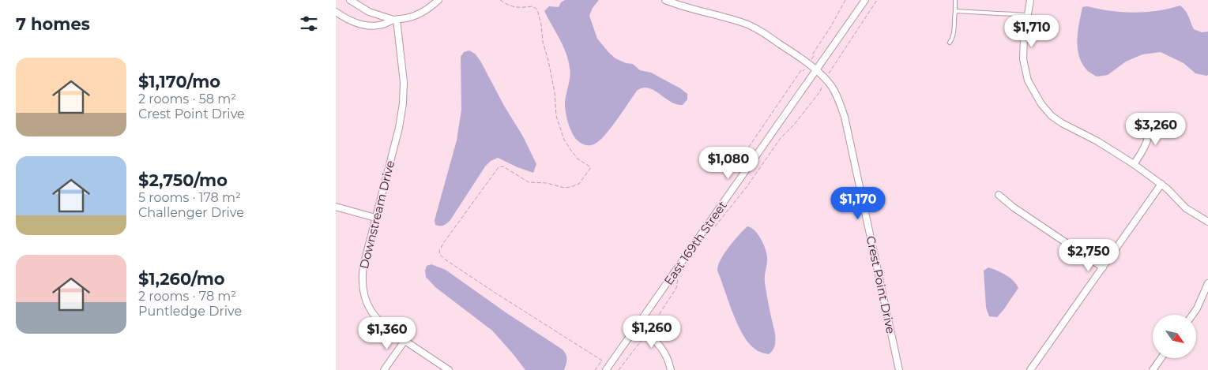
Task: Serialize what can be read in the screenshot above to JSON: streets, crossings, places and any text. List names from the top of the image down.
{
  "streets": {
    "street": ["Downstream Drive", "East 169th Street", "Crest Point Drive"]
  },
  "crossings": [
    ["East 169th Street", "Crest Point Drive"]
  ],
  "north": "bottom right",
  "page": {
    "heading": "7 homes",
    "price": [
      "$1,710",
      "$3,260",
      "$1,080",
      "$1,170",
      "$2,750",
      "$1,260",
      "$1,360"
    ],
    "list": [
      {
        "name": "$1,170/mo",
        "note": "2 rooms · 58 m² · Crest Point Drive"
      },
      {
        "name": "$2,750/mo",
        "note": "5 rooms · 178 m² · Challenger Drive"
      },
      {
        "name": "$1,260/mo",
        "note": "2 rooms · 78 m² · Puntledge Drive"
      }
    ]
  }
}
